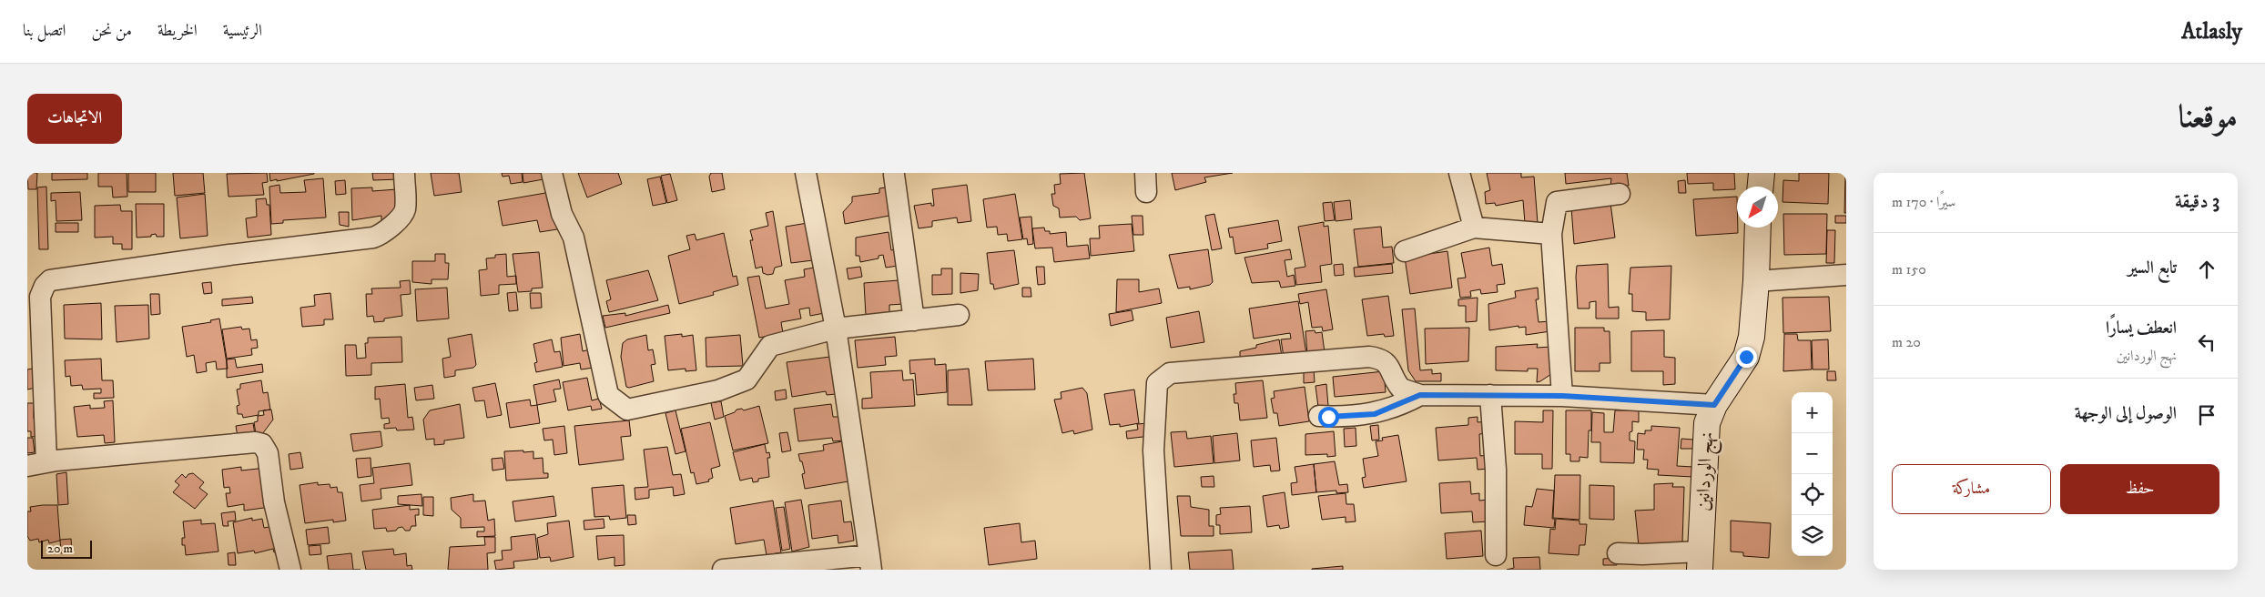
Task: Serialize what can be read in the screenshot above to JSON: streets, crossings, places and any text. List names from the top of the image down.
{
  "streets": {
    "street": ["نهج الوردانين"]
  },
  "scale_bar": "20 m",
  "north": "bottom left",
  "page": {
    "header": "Atlasly",
    "nav": [
      "الرئيسية",
      "الخريطة",
      "من نحن",
      "اتصل بنا"
    ],
    "title": "موقعنا",
    "buttons": [
      "الاتجاهات",
      ["حفظ", "مشاركة"]
    ],
    "heading": ["3 دقيقة", "سيرًا · 170 m"],
    "list": [
      ["تابع السير", "150 m"],
      ["انعطف يسارًا", "نهج الوردانين", "20 m"],
      "الوصول إلى الوجهة"
    ],
    "map_buttons": ["+", "−"],
    "scale": "20 m"
  }
}
